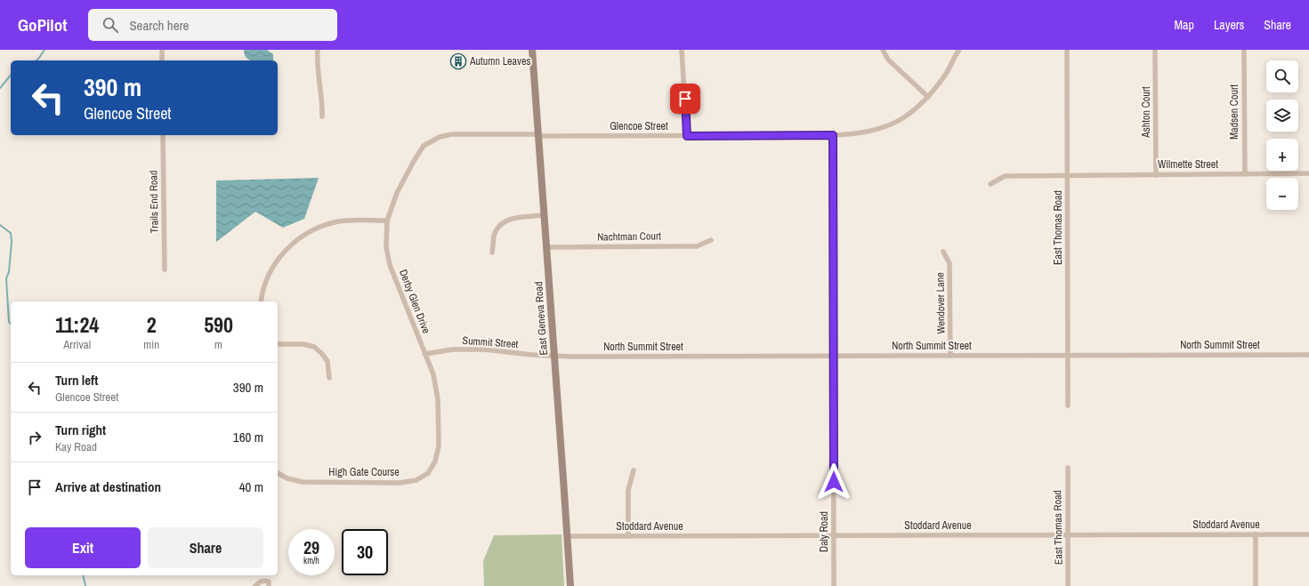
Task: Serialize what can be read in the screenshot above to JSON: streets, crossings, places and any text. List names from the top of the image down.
{
  "streets": {
    "main road": ["East Geneva Road"],
    "street": [
      "Ashton Court",
      "Madsen Court",
      "Glencoe Street",
      "Wilmette Street",
      "Trails End Road",
      "East Thomas Road",
      "Nachtman Court",
      "Derby Glen Drive",
      "Wendover Lane",
      "Summit Street",
      "North Summit Street",
      "High Gate Course",
      "Stoddard Avenue",
      "Daly Road"
    ]
  },
  "crossings": [
    ["Ashton Court", "Wilmette Street"],
    ["Madsen Court", "Wilmette Street"],
    ["Glencoe Street", "Derby Glen Drive"],
    ["Glencoe Street", "East Geneva Road"],
    ["Glencoe Street", "Daly Road"],
    ["Wilmette Street", "East Thomas Road"],
    ["East Thomas Road", "North Summit Street"],
    ["East Thomas Road", "Stoddard Avenue"],
    ["Nachtman Court", "East Geneva Road"],
    ["Derby Glen Drive", "Summit Street"],
    ["Derby Glen Drive", "High Gate Course"],
    ["Wendover Lane", "North Summit Street"],
    ["East Geneva Road", "Summit Street"],
    ["East Geneva Road", "North Summit Street"],
    ["East Geneva Road", "Stoddard Avenue"],
    ["Summit Street", "North Summit Street"],
    ["North Summit Street", "Daly Road"],
    ["Stoddard Avenue", "Daly Road"]
  ],
  "places": {
    "building": ["Autumn Leaves"]
  },
  "page": {
    "header": "GoPilot",
    "search": "Search here",
    "nav": ["Map", "Layers", "Share"],
    "map_buttons": ["+", "−"],
    "turn": ["390 m", "Glencoe Street"],
    "eta": [
      "11:24",
      "Arrival",
      "2",
      "min",
      "590",
      "m"
    ],
    "list": [
      {
        "name": "Turn left",
        "note": "Glencoe Street",
        "value": "390 m"
      },
      {
        "name": "Turn right",
        "note": "Kay Road",
        "value": "160 m"
      },
      {
        "name": "Arrive at destination",
        "value": "40 m"
      }
    ],
    "buttons": ["Exit", "Share"],
    "speed": "29 km/h",
    "limit": "30"
  }
}
